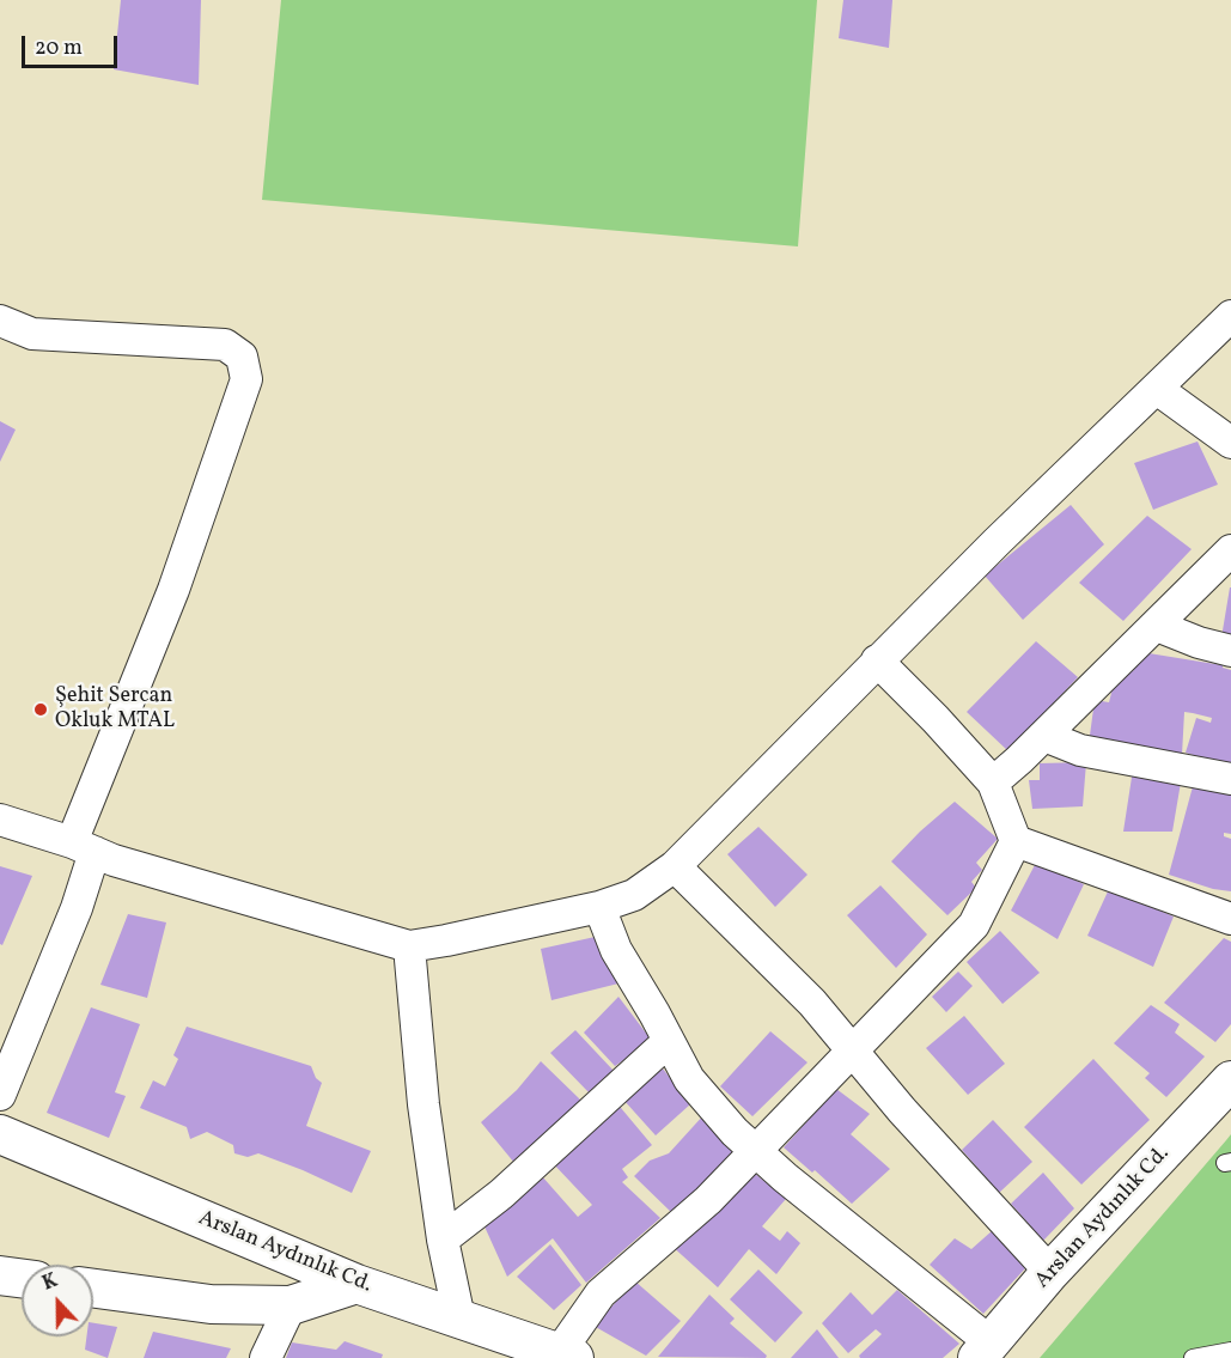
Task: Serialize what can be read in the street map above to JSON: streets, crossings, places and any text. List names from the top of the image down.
{
  "streets": {
    "street": ["Arslan Aydınlık Cd."]
  },
  "places": ["Şehit Sercan Okluk MTAL"],
  "scale_bar": "20 m",
  "north": "top"
}
